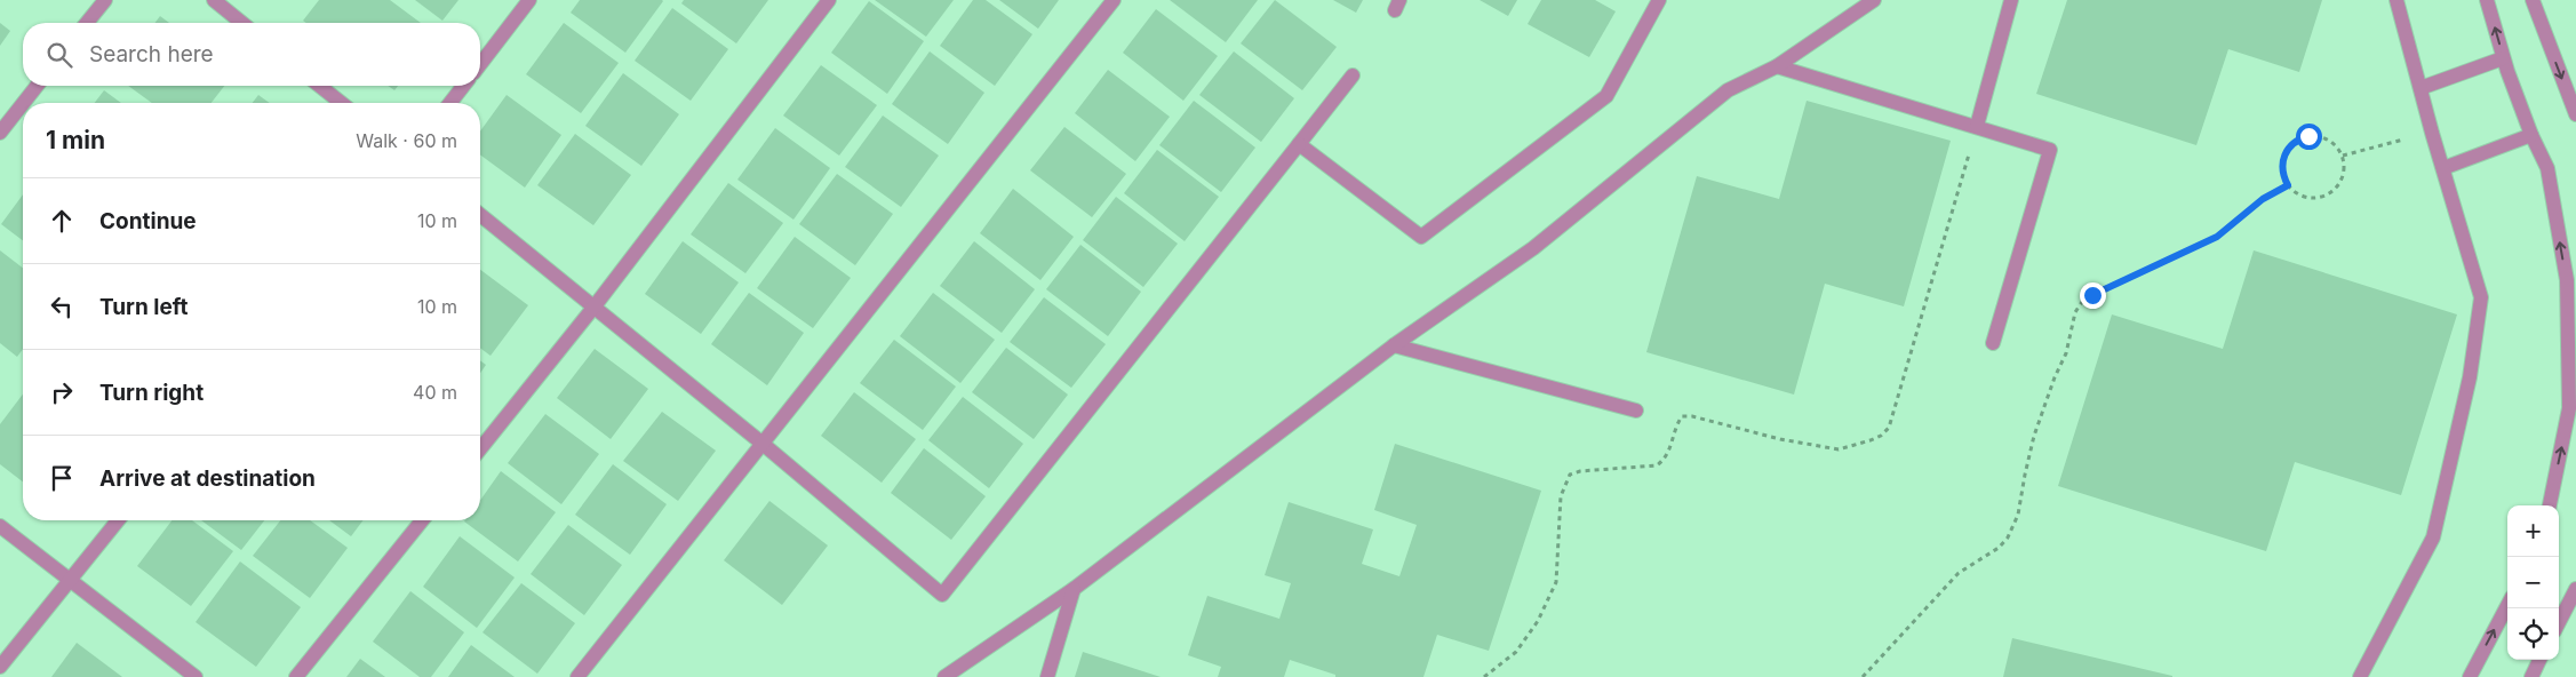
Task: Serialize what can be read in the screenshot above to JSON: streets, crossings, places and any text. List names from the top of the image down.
{
  "page": {
    "search": "Search here",
    "heading": ["1 min", "Walk · 60 m"],
    "list": [
      ["Continue", "10 m"],
      ["Turn left", "10 m"],
      ["Turn right", "40 m"],
      "Arrive at destination"
    ],
    "map_buttons": ["+", "−"]
  }
}
